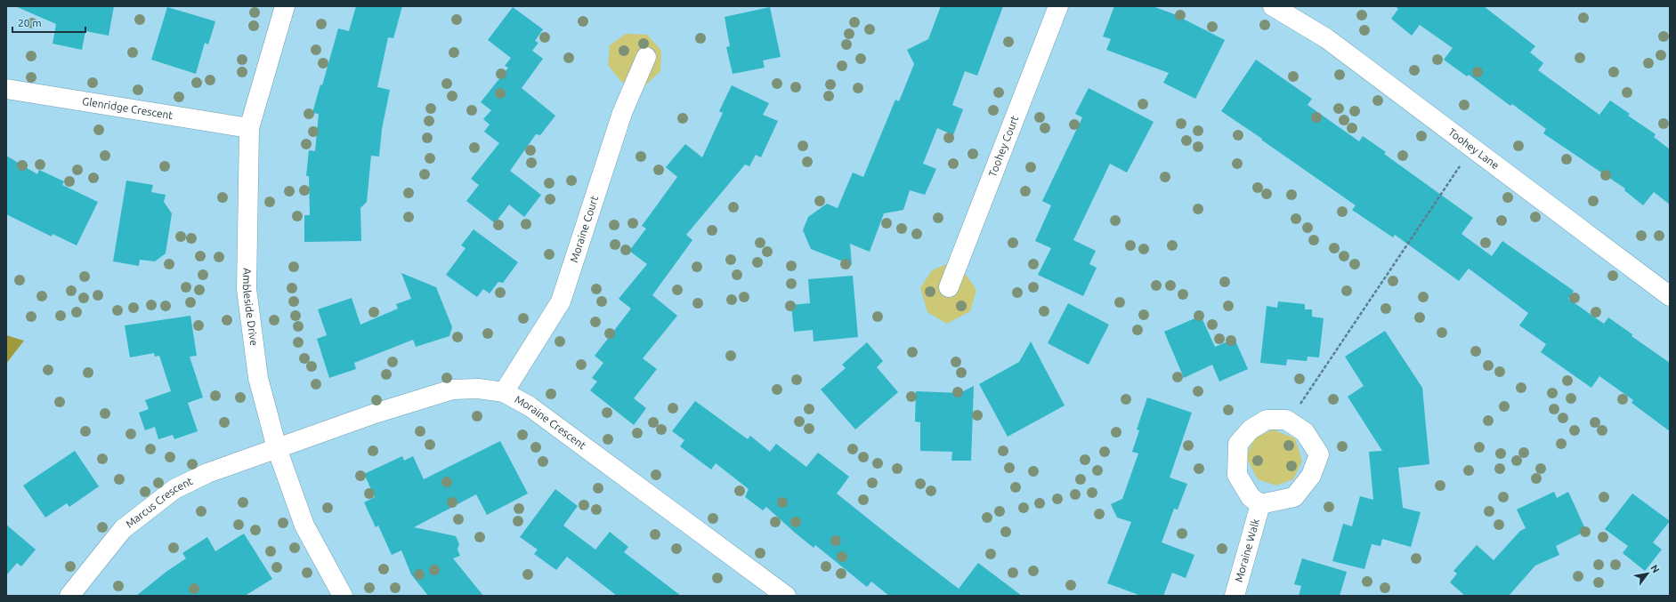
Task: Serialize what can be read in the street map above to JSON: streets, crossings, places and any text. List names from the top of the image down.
{
  "streets": {
    "street": [
      "Glenridge Crescent",
      "Toohey Court",
      "Toohey Lane",
      "Moraine Court",
      "Ambleside Drive",
      "Moraine Crescent",
      "Marcus Crescent",
      "Moraine Walk"
    ]
  },
  "crossings": [
    ["Glenridge Crescent", "Ambleside Drive"],
    ["Moraine Court", "Moraine Crescent"],
    ["Ambleside Drive", "Moraine Crescent"],
    ["Ambleside Drive", "Marcus Crescent"],
    ["Moraine Crescent", "Marcus Crescent"]
  ],
  "scale_bar": "20 m",
  "north": "top right"
}
